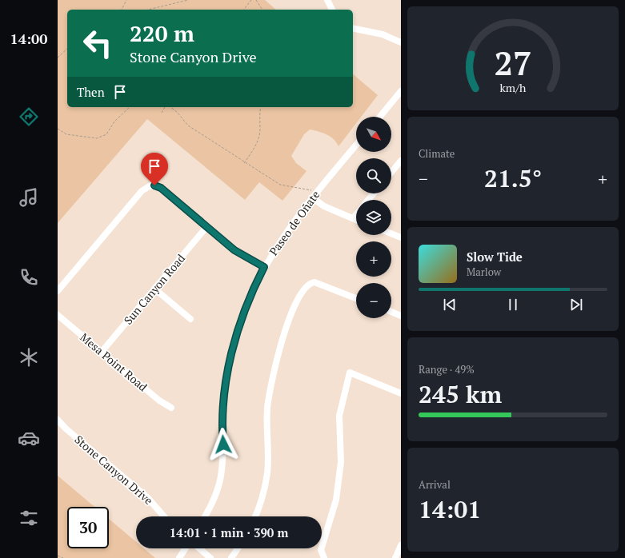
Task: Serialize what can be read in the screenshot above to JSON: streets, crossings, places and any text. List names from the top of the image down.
{
  "streets": {
    "street": [
      "Paseo de Oñate",
      "Sun Canyon Road",
      "Mesa Point Road",
      "Stone Canyon Drive"
    ]
  },
  "crossings": [
    ["Sun Canyon Road", "Mesa Point Road"]
  ],
  "north": "bottom right",
  "page": {
    "tabs": "14:00",
    "turn": ["220 m", "Stone Canyon Drive"],
    "then": "Then",
    "map_buttons": ["+", "−"],
    "tile": [
      "Climate",
      ["Range · 49%", "245 km"],
      ["Arrival", "14:01"]
    ],
    "heat": ["−", "21.5°", "+"],
    "song": ["Slow Tide", "Marlow"],
    "limit": "30",
    "trip": "14:01 · 1 min · 390 m",
    "gauge": ["27", "km/h"]
  }
}
